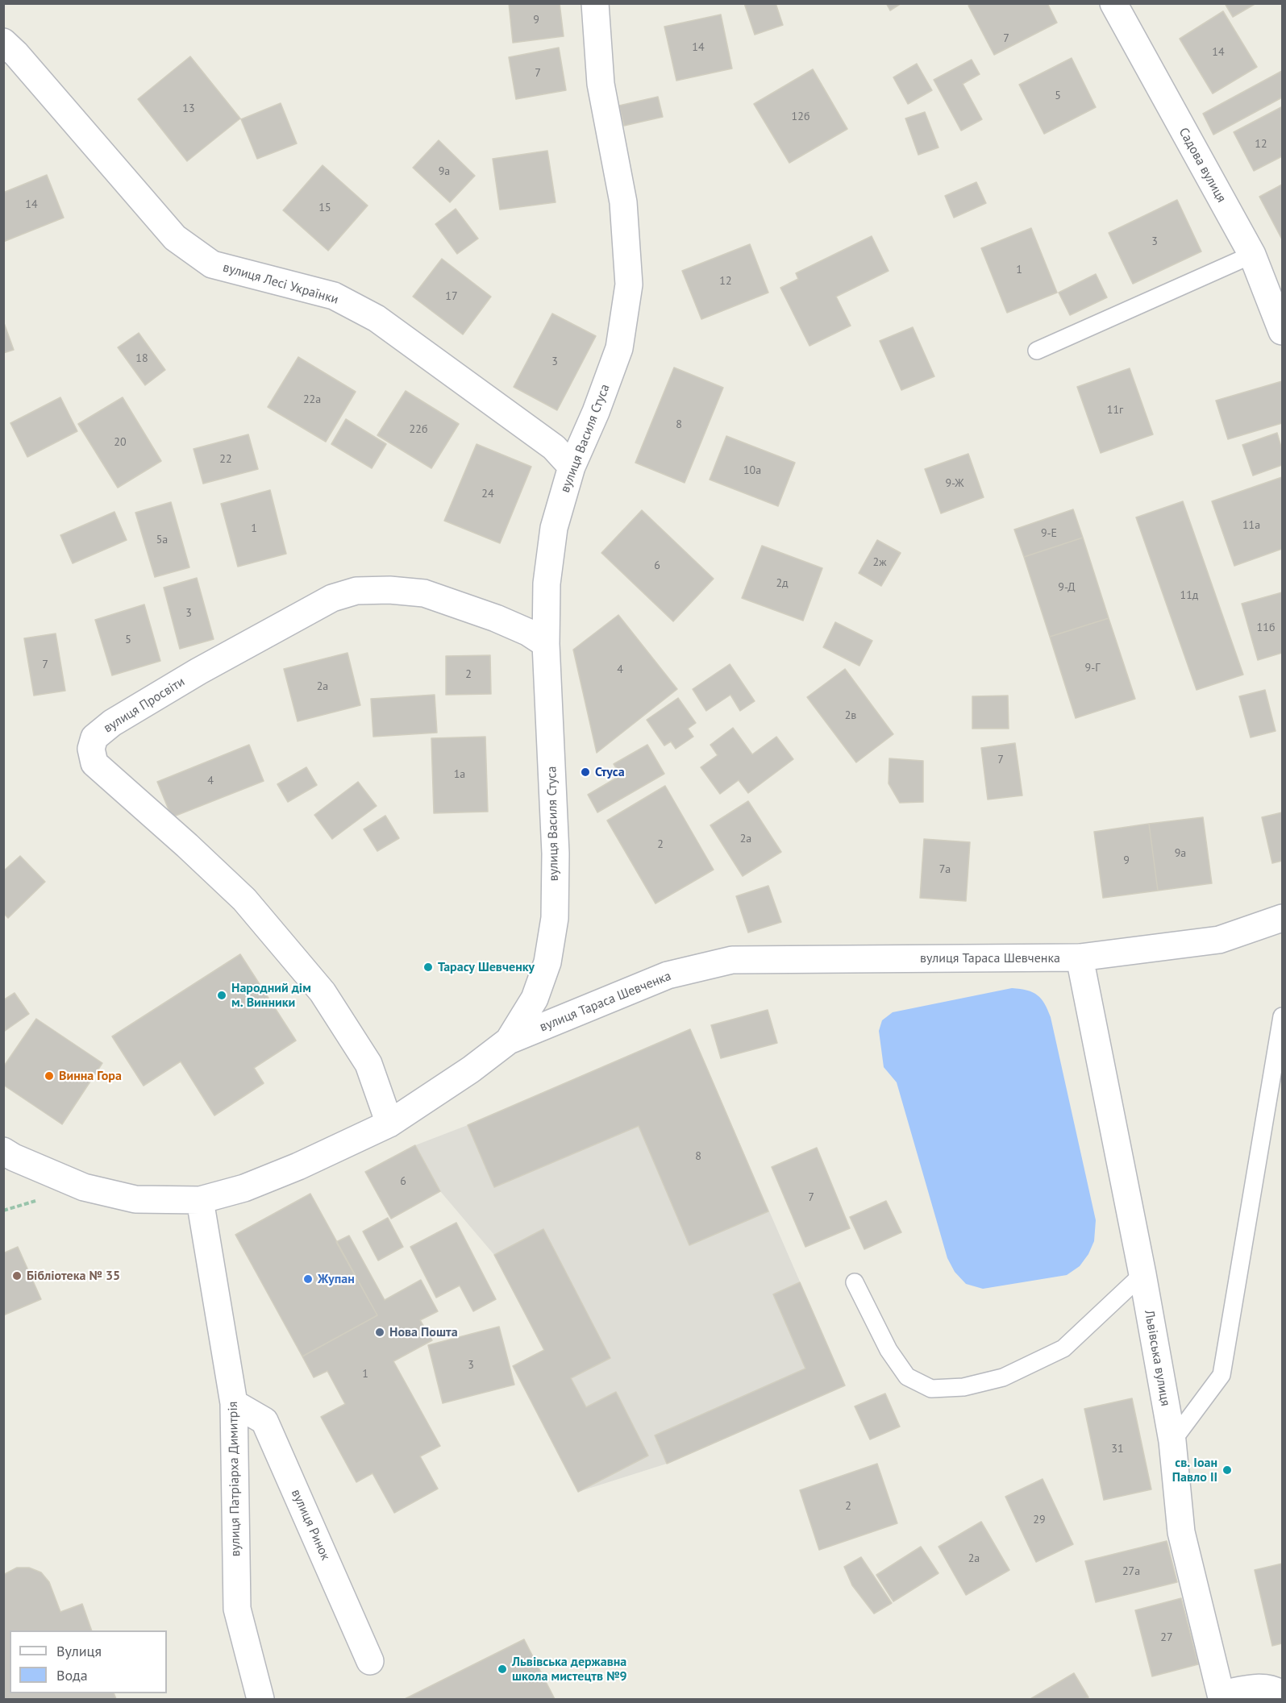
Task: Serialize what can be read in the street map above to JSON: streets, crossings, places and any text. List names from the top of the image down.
{
  "streets": {
    "street": [
      "Садова вулиця",
      "вулиця Лесі Українки",
      "вулиця Василя Стуса",
      "вулиця Просвіти",
      "вулиця Тараса Шевченка",
      "Львівська вулиця",
      "вулиця Патріарха Димитрія",
      "вулиця Ринок"
    ]
  },
  "crossings": [
    ["вулиця Лесі Українки", "вулиця Василя Стуса"],
    ["вулиця Василя Стуса", "вулиця Просвіти"],
    ["вулиця Василя Стуса", "вулиця Тараса Шевченка"],
    ["вулиця Просвіти", "вулиця Тараса Шевченка"],
    ["вулиця Тараса Шевченка", "Львівська вулиця"],
    ["вулиця Тараса Шевченка", "вулиця Патріарха Димитрія"],
    ["вулиця Патріарха Димитрія", "вулиця Ринок"]
  ],
  "places": [
    "Стуса",
    "Тарасу Шевченку",
    "Народний дім м. Винники",
    "Винна Гора",
    "Бібліотека № 35",
    "Жупан",
    "Нова Пошта",
    "св. Іоан Павло ІІ",
    "Львівська державна школа мистецтв №9"
  ],
  "house_numbers": [
    "9",
    "7",
    "14",
    "14",
    "7",
    "5",
    "13",
    "12б",
    "12",
    "9а",
    "14",
    "15",
    "3",
    "1",
    "12",
    "17",
    "18",
    "3",
    "22а",
    "11г",
    "8",
    "22б",
    "20",
    "22",
    "10а",
    "9-Ж",
    "24",
    "11а",
    "1",
    "9-Е",
    "5а",
    "2ж",
    "6",
    "2д",
    "9-Д",
    "11д",
    "3",
    "11б",
    "5",
    "7",
    "9-Г",
    "4",
    "2",
    "2а",
    "2в",
    "7",
    "1а",
    "4",
    "2а",
    "2",
    "9а",
    "9",
    "7а",
    "8",
    "6",
    "7",
    "3",
    "1",
    "31",
    "2",
    "29",
    "2а",
    "27а",
    "27"
  ],
  "legend": ["Вулиця", "Вода"]
}
